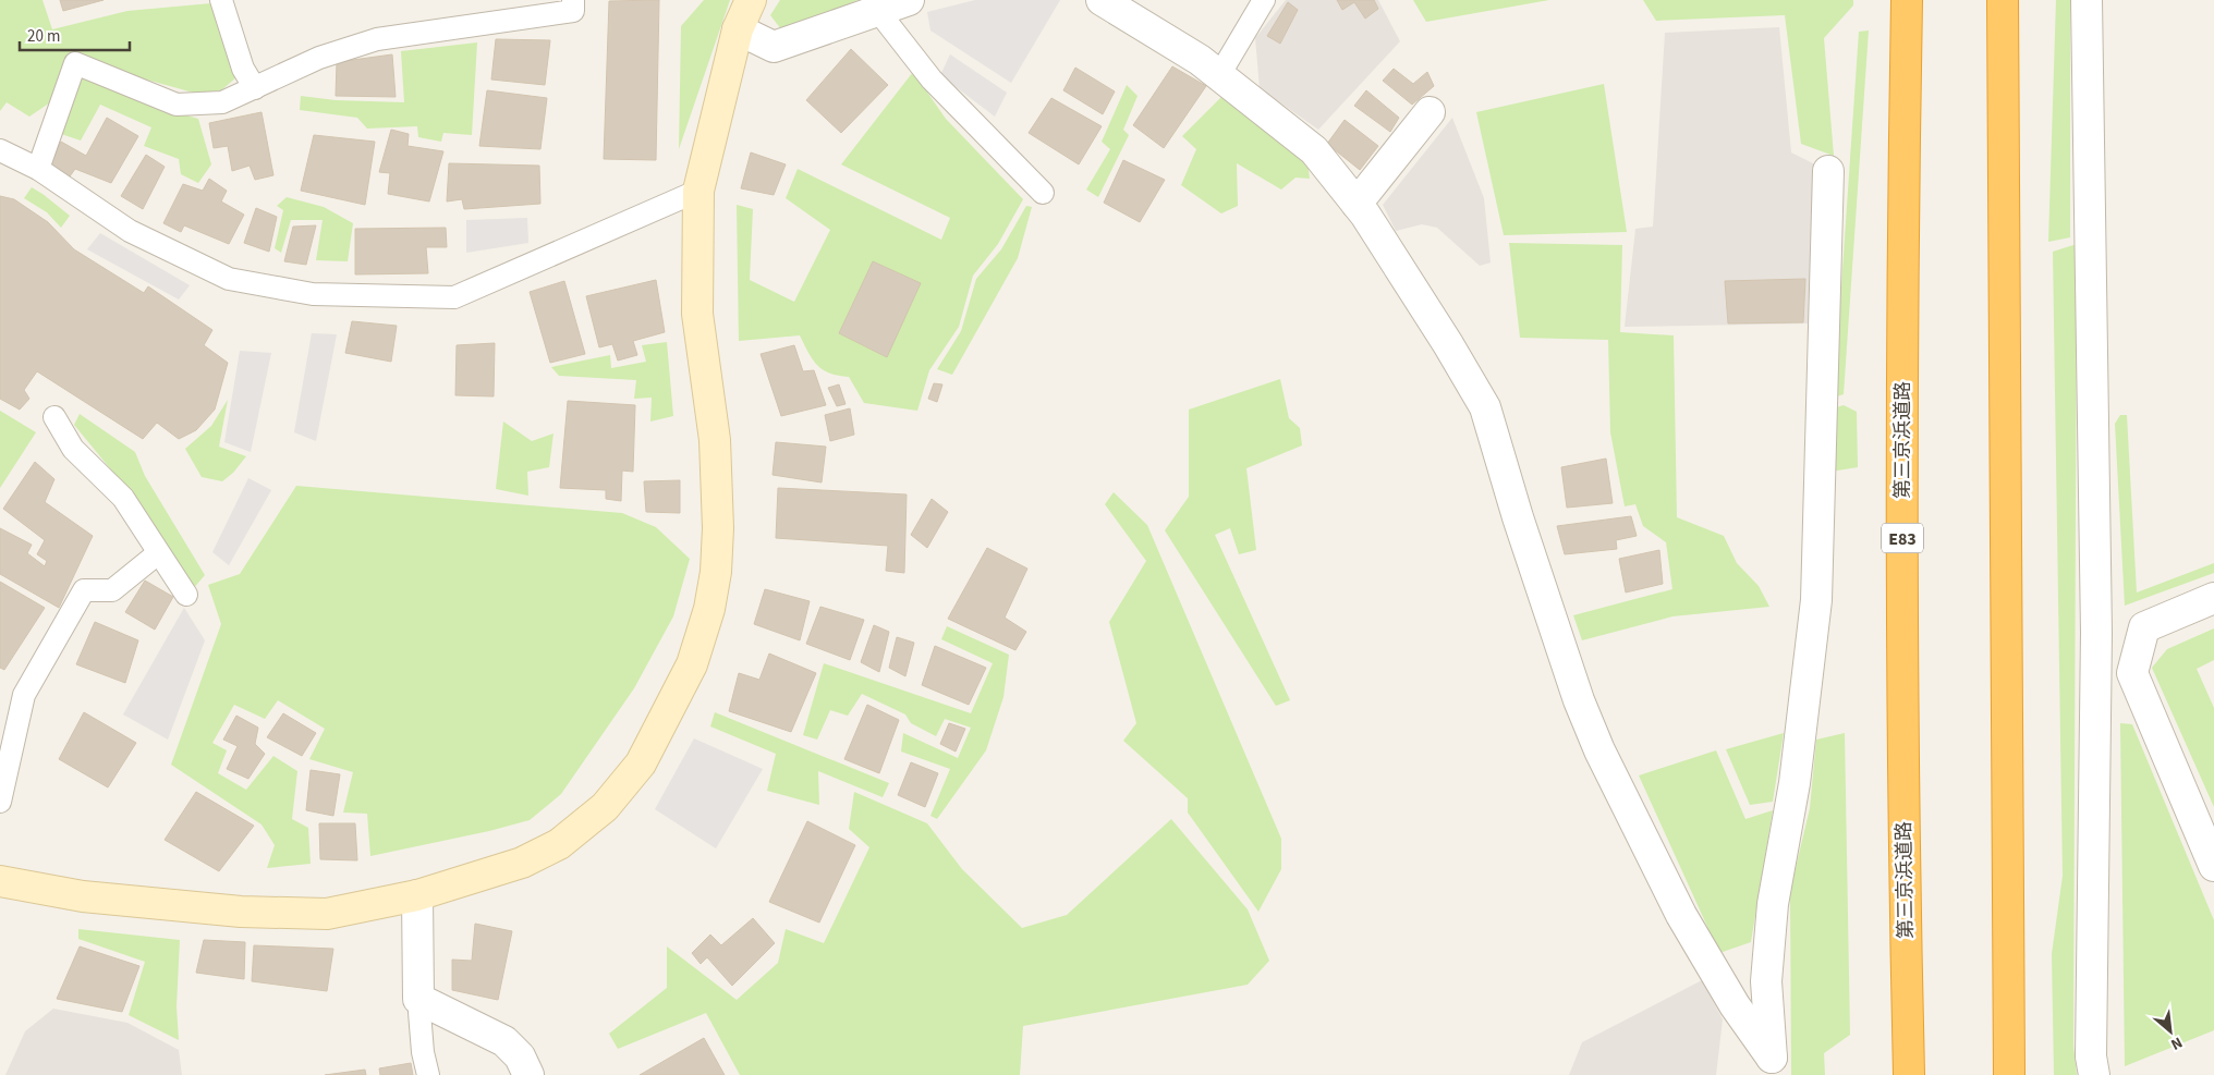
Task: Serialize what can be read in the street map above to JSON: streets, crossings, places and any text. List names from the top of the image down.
{
  "streets": {
    "highway": ["第三京浜道路", "E83"]
  },
  "scale_bar": "20 m",
  "north": "bottom right"
}
